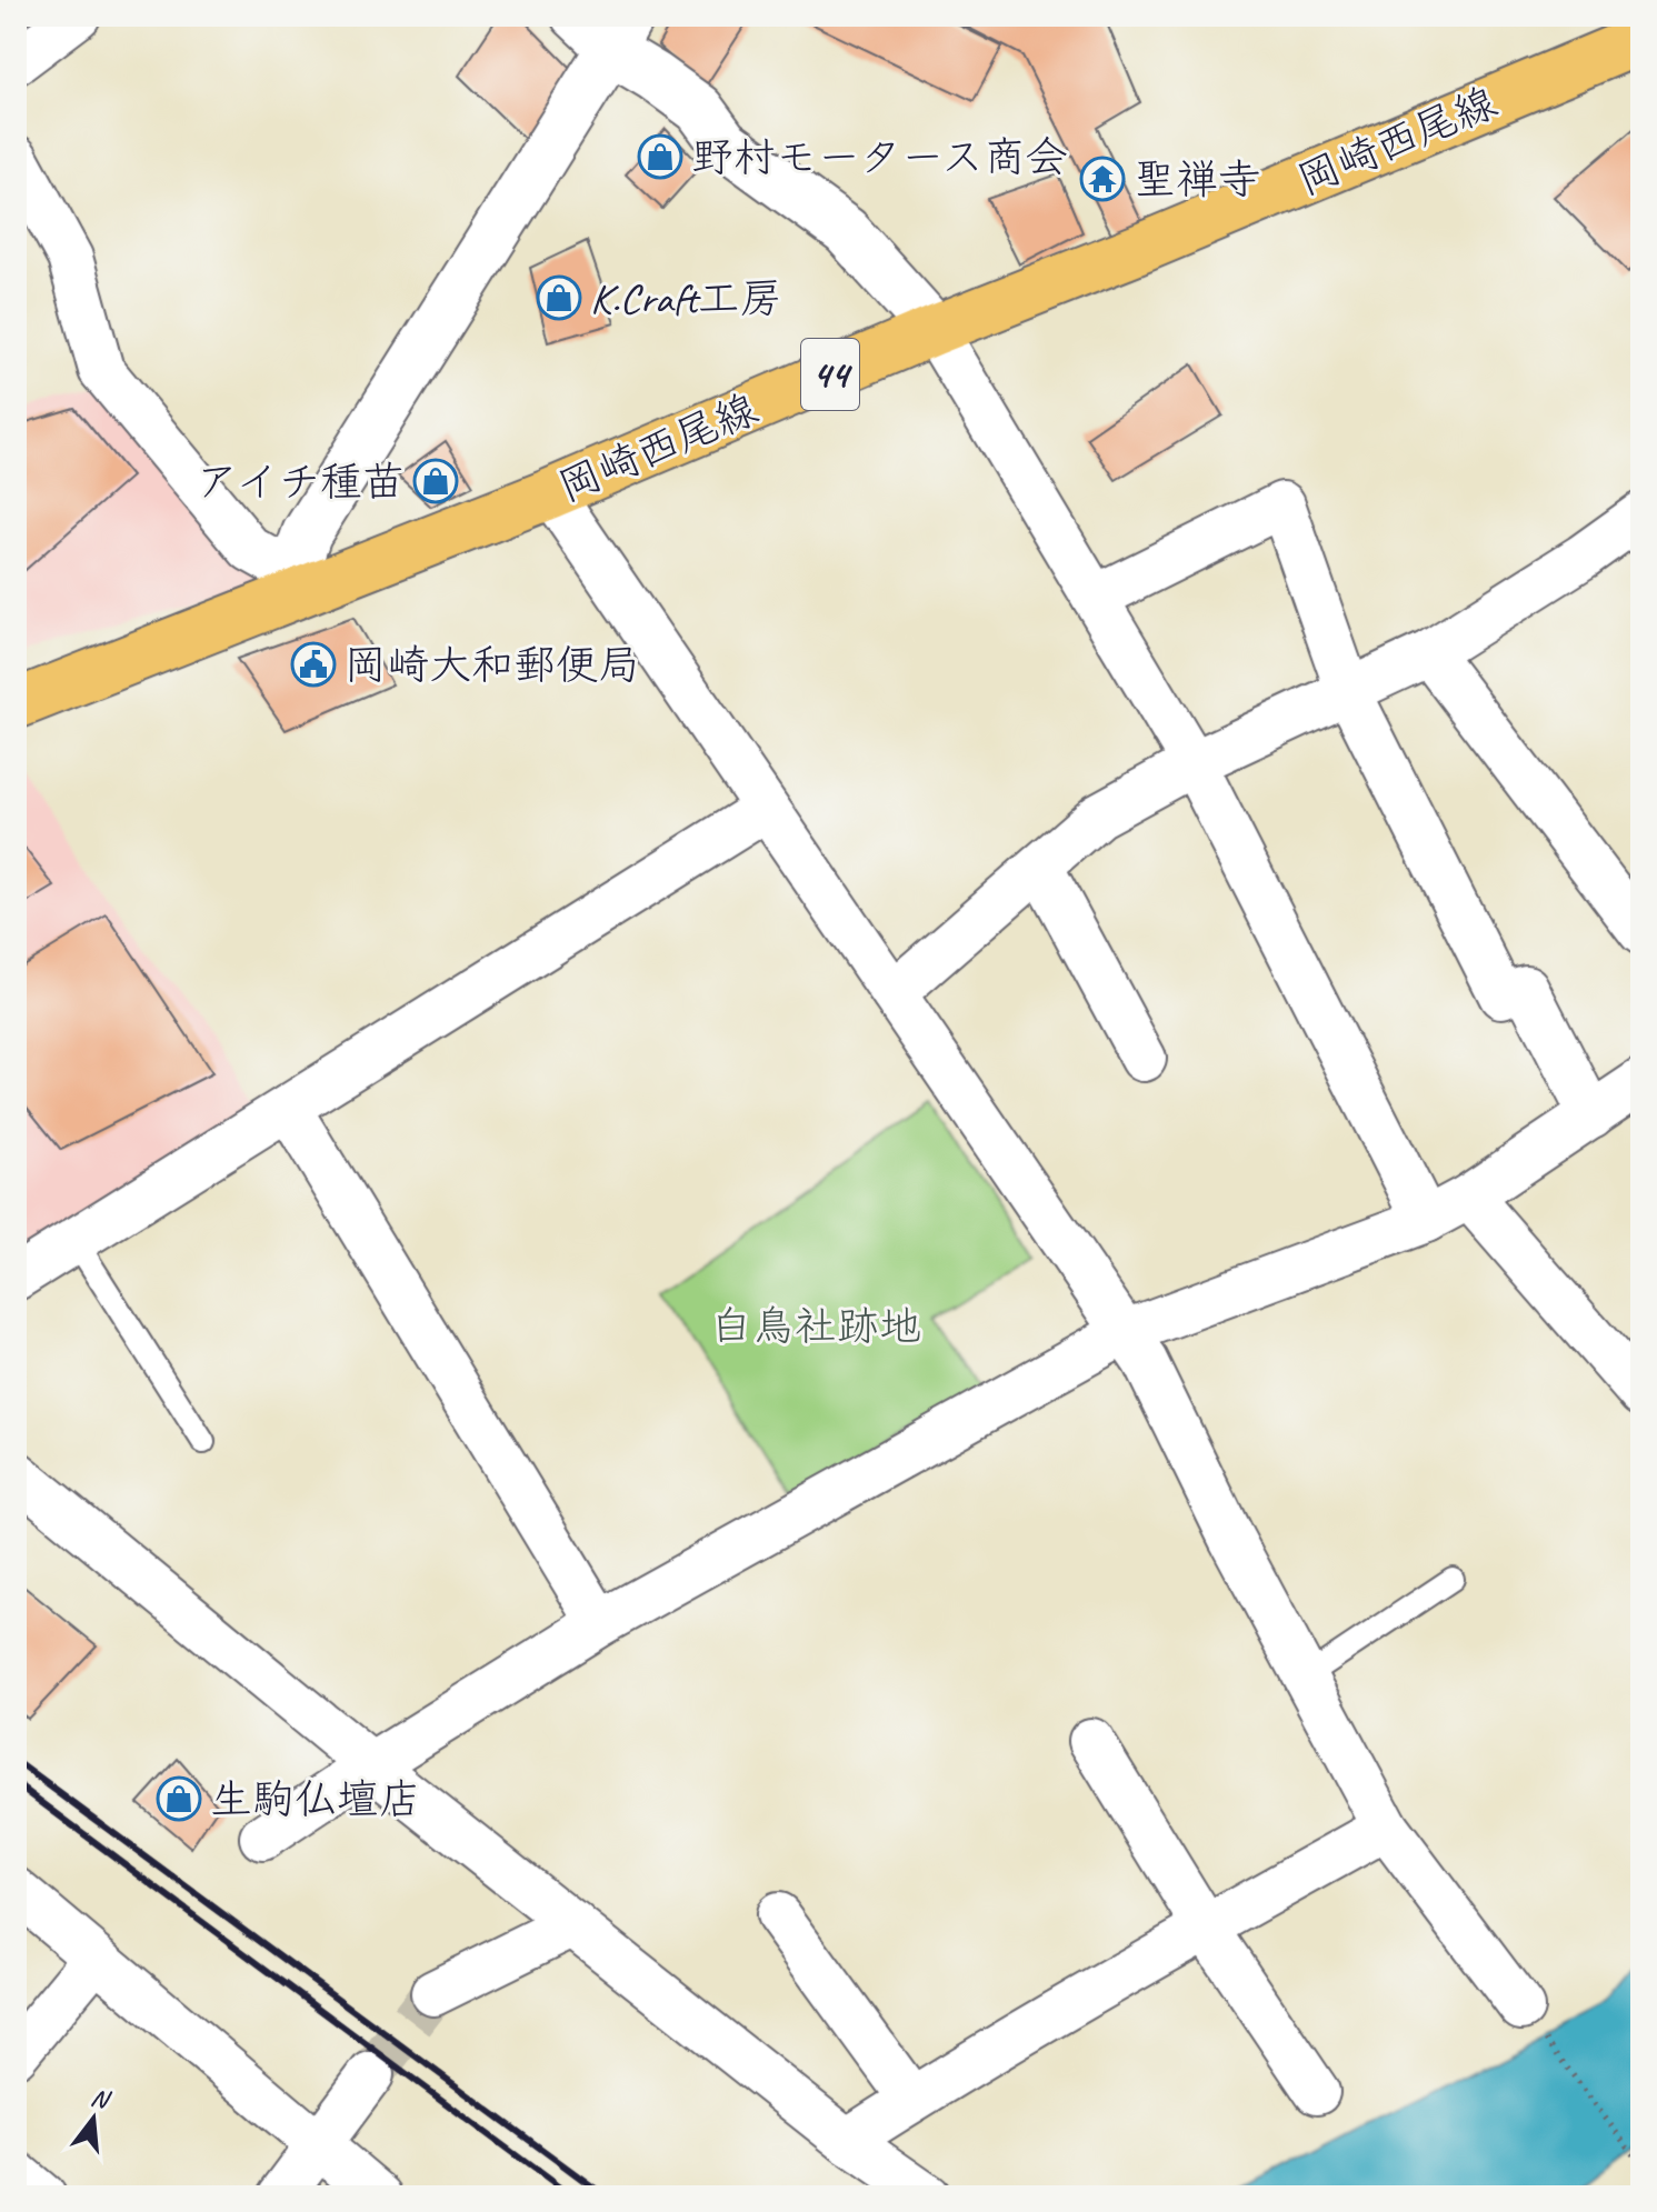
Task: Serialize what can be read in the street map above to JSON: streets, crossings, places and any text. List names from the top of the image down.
{
  "streets": {
    "main road": ["岡崎西尾線", "44"]
  },
  "parks": ["白鳥社跡地"],
  "places": {
    "shop": [
      "野村モータース商会",
      "K.Craft工房",
      "アイチ種苗",
      "生駒仏壇店"
    ],
    "temple": ["聖禅寺"],
    "public building": ["岡崎大和郵便局"]
  },
  "north": "top"
}
